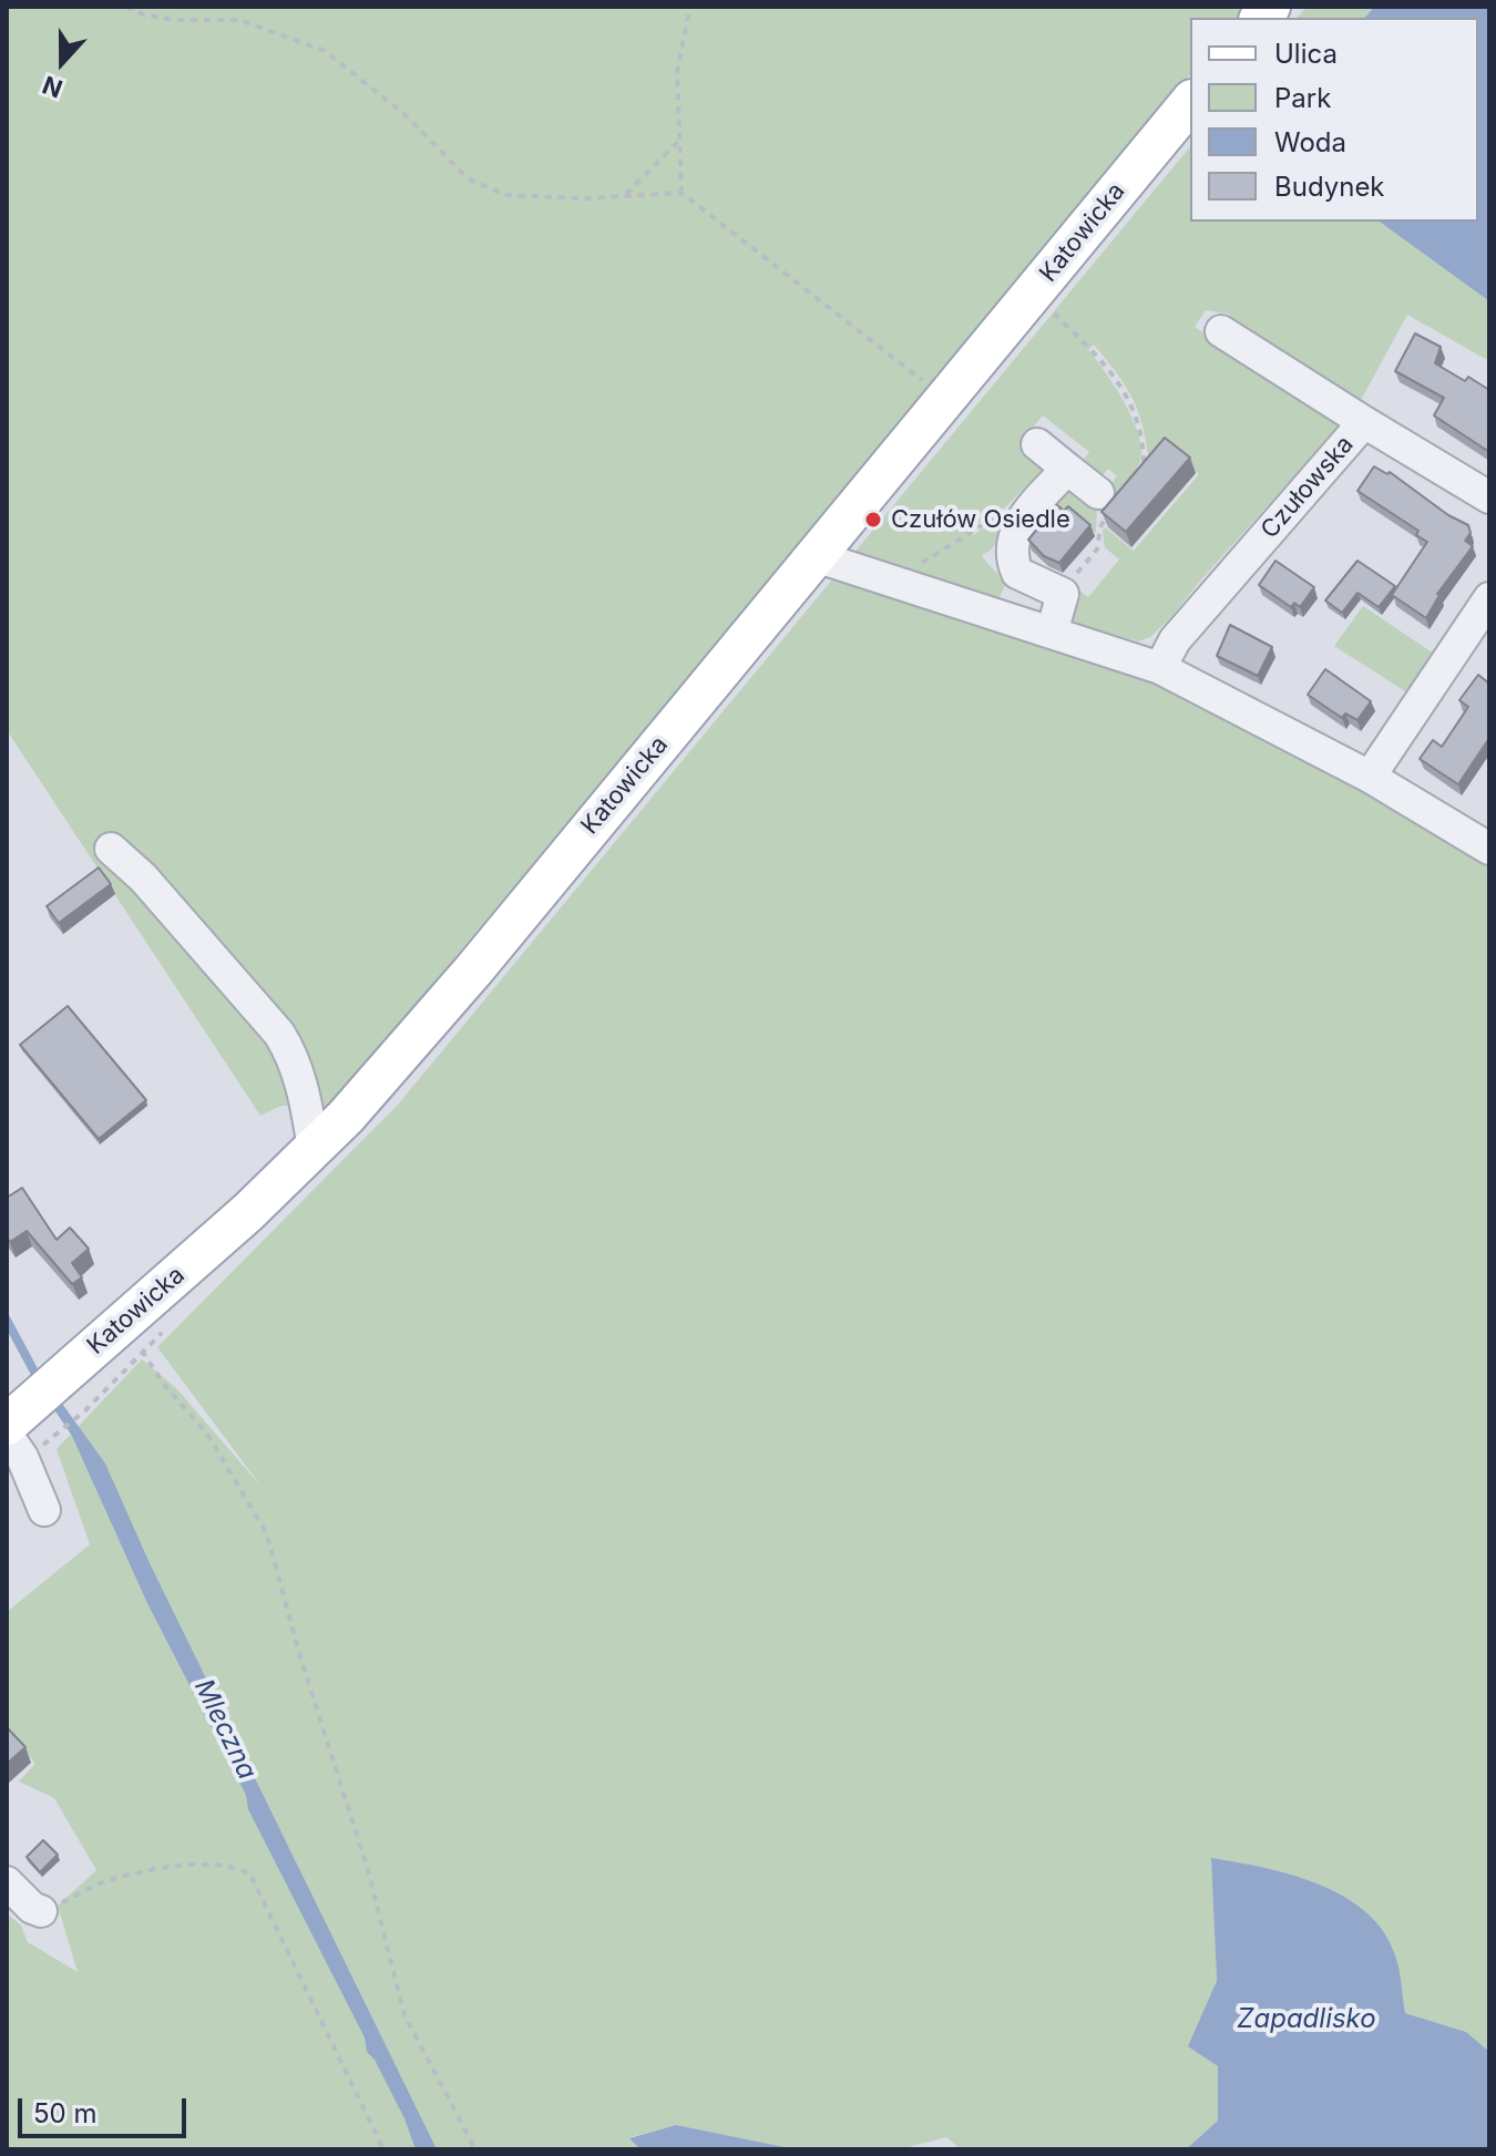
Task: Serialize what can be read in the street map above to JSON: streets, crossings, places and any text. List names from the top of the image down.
{
  "streets": {
    "main road": ["Katowicka"],
    "street": ["Czułowska"]
  },
  "water": ["Mleczna", "Zapadlisko"],
  "places": ["Czułów Osiedle"],
  "legend": [
    "Ulica",
    "Park",
    "Woda",
    "Budynek"
  ],
  "scale_bar": "50 m",
  "north": "bottom"
}
